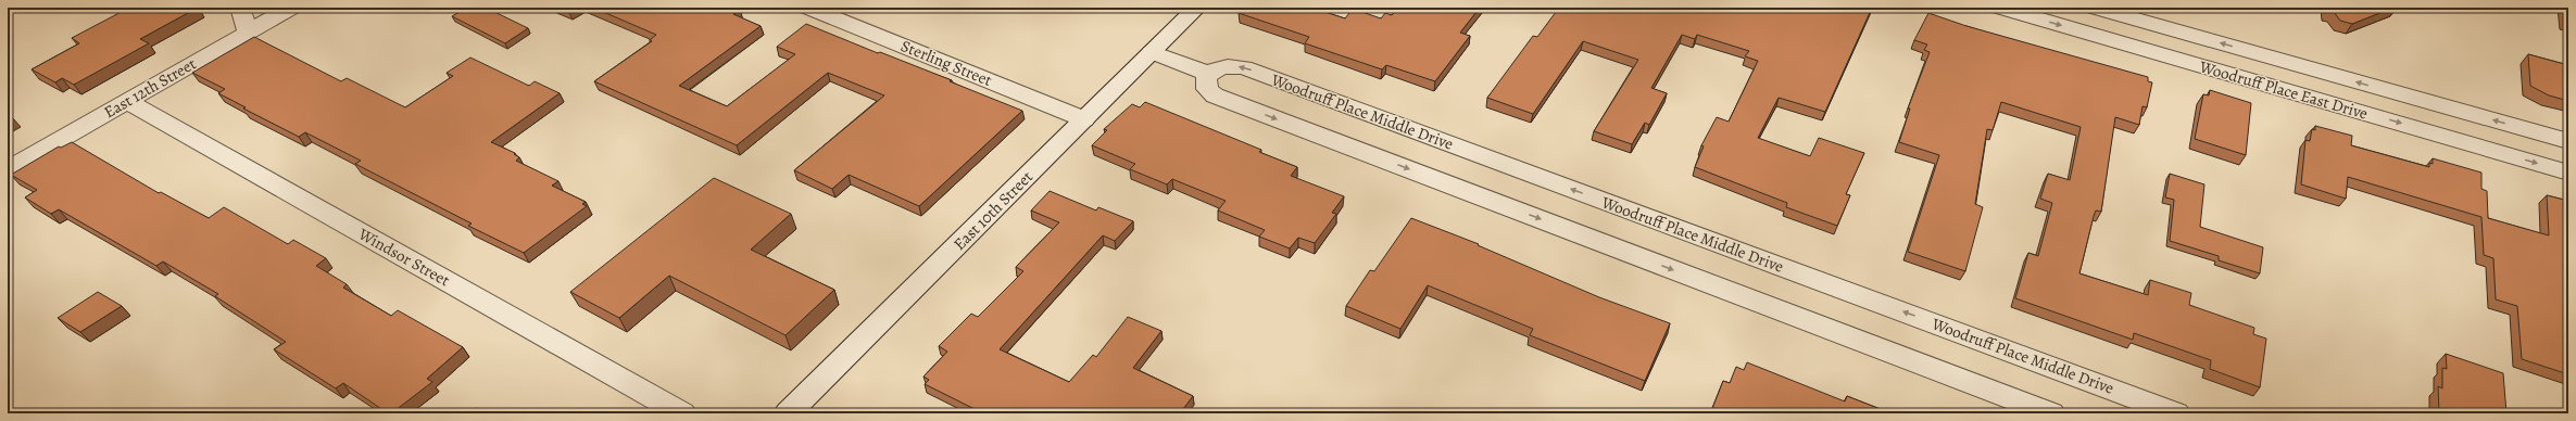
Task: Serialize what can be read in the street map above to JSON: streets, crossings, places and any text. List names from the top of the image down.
{
  "streets": {
    "street": [
      "Sterling Street",
      "East 12th Street",
      "Woodruff Place East Drive",
      "Woodruff Place Middle Drive",
      "East 10th Street",
      "Windsor Street"
    ]
  },
  "crossings": [
    ["Sterling Street", "East 10th Street"],
    ["East 12th Street", "Windsor Street"]
  ]
}
